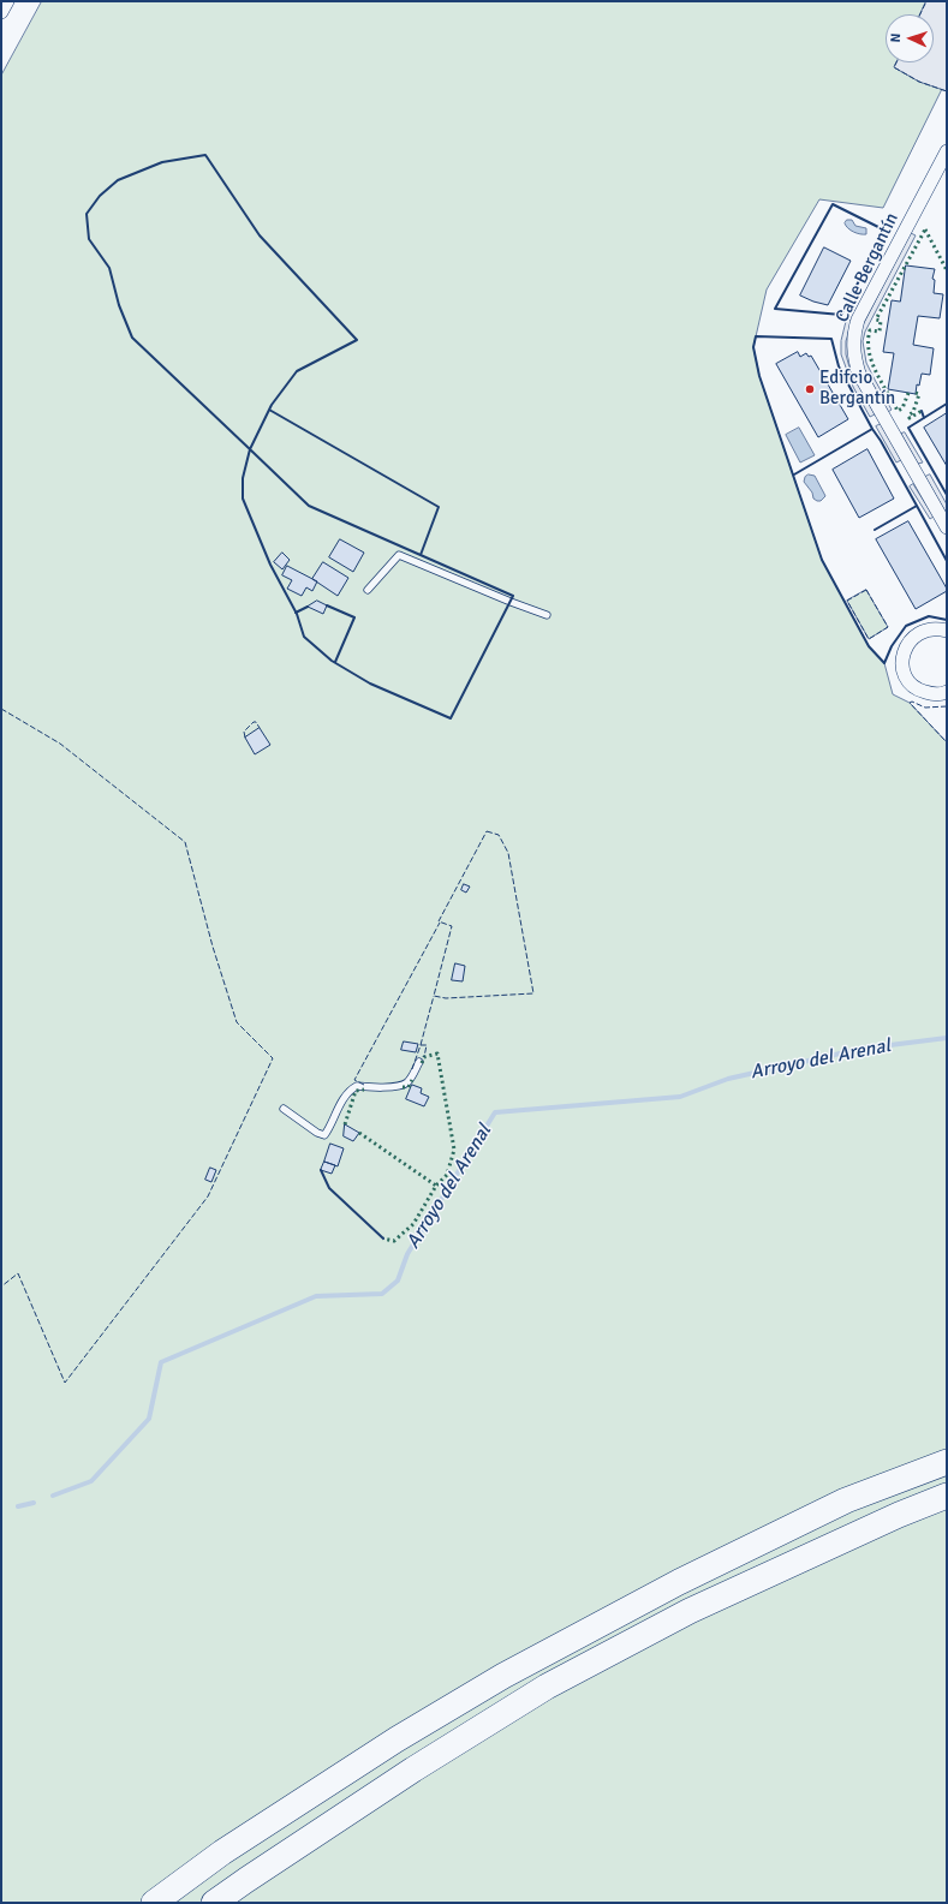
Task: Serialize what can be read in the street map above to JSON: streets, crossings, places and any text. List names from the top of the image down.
{
  "streets": {
    "street": ["Calle Bergantín"]
  },
  "water": ["Arroyo del Arenal"],
  "places": ["Edifcio Bergantín"],
  "north": "left"
}
